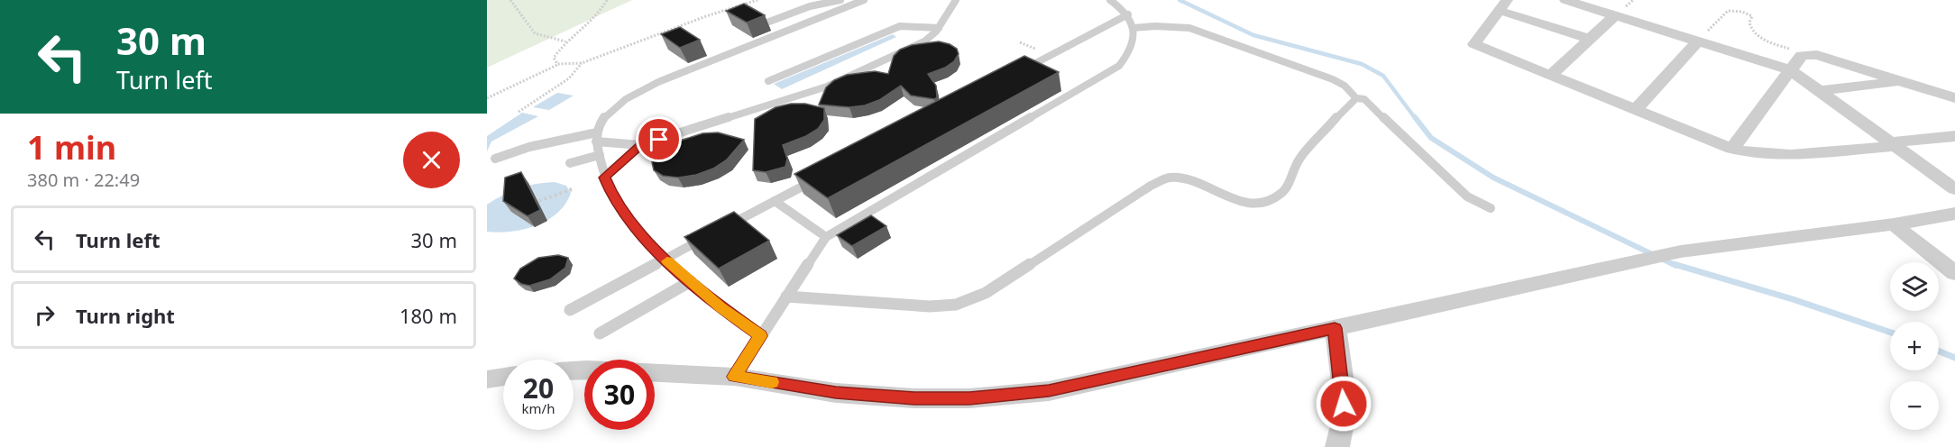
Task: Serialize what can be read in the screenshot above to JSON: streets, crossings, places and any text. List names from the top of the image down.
{
  "page": {
    "turn": ["30 m", "Turn left"],
    "heading": ["1 min", "380 m · 22:49"],
    "list": [
      {
        "name": "Turn left",
        "value": "30 m"
      },
      {
        "name": "Turn right",
        "value": "180 m"
      }
    ],
    "map_buttons": ["+", "−"],
    "speed": "20 km/h",
    "limit": "30"
  }
}
